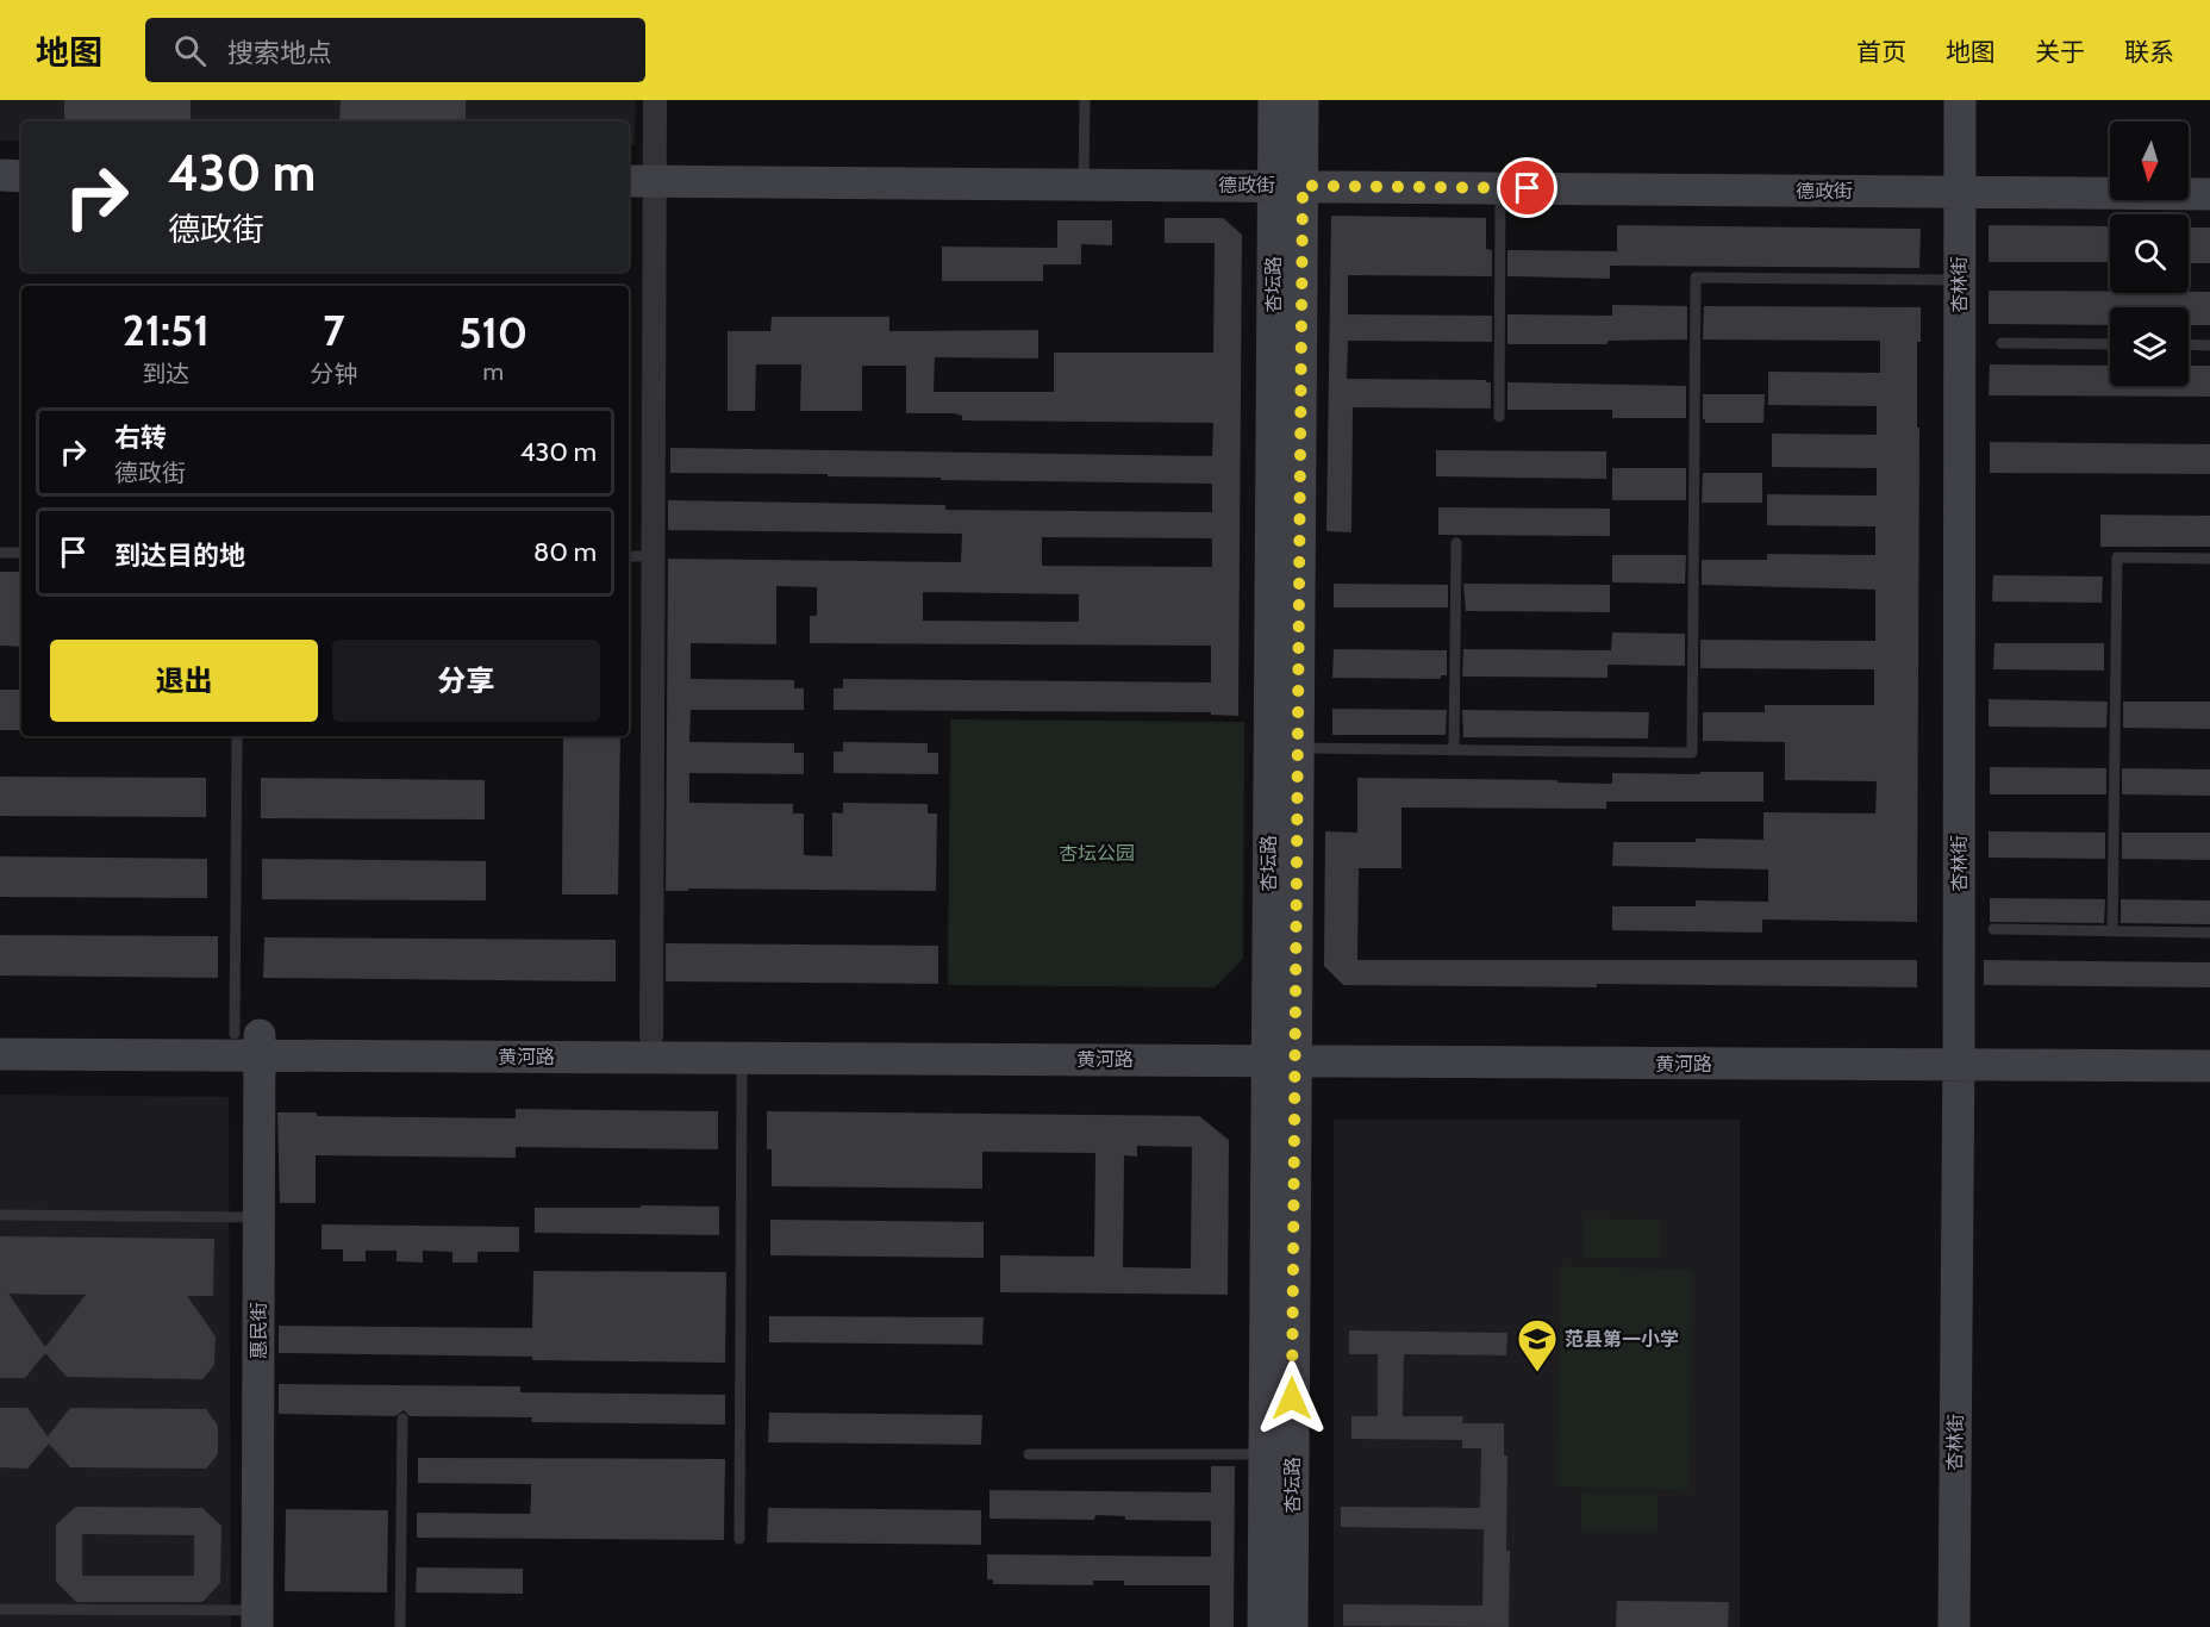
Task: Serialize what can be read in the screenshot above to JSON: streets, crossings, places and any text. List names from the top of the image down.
{
  "streets": {
    "street": [
      "德政街",
      "杏坛路",
      "杏林街",
      "黄河路",
      "惠民街"
    ]
  },
  "crossings": [
    ["德政街", "杏坛路"],
    ["德政街", "杏林街"],
    ["杏坛路", "黄河路"],
    ["杏林街", "黄河路"],
    ["黄河路", "惠民街"]
  ],
  "parks": ["杏坛公园"],
  "places": {
    "school or university": ["范县第一小学"]
  },
  "north": "bottom",
  "page": {
    "header": "地图",
    "search": "搜索地点",
    "nav": [
      "首页",
      "地图",
      "关于",
      "联系"
    ],
    "turn": ["430 m", "德政街"],
    "eta": [
      "21:51",
      "到达",
      "7",
      "分钟",
      "510",
      "m"
    ],
    "list": [
      {
        "name": "右转",
        "note": "德政街",
        "value": "430 m"
      },
      {
        "name": "到达目的地",
        "value": "80 m"
      }
    ],
    "buttons": ["退出", "分享"]
  }
}
